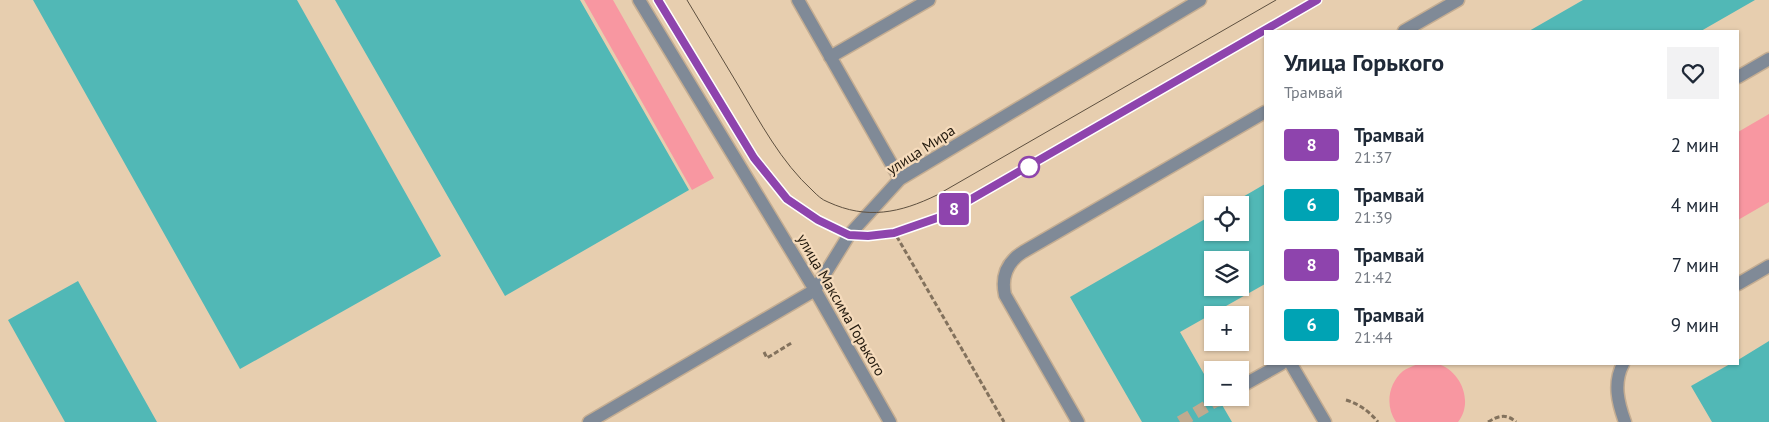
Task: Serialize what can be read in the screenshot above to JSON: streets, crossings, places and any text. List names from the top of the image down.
{
  "streets": {
    "street": ["улица Мира", "улица Максима Горького"]
  },
  "crossings": [
    ["улица Мира", "улица Максима Горького"]
  ],
  "lines": ["tram line 8"],
  "page": {
    "on_map": "8",
    "heading": ["Улица Горького", "Трамвай"],
    "list": [
      {
        "mark": "8",
        "name": "Трамвай",
        "note": "21:37",
        "value": "2 мин"
      },
      {
        "mark": "6",
        "name": "Трамвай",
        "note": "21:39",
        "value": "4 мин"
      },
      {
        "mark": "8",
        "name": "Трамвай",
        "note": "21:42",
        "value": "7 мин"
      },
      {
        "mark": "6",
        "name": "Трамвай",
        "note": "21:44",
        "value": "9 мин"
      }
    ],
    "map_buttons": ["+", "−"]
  }
}
